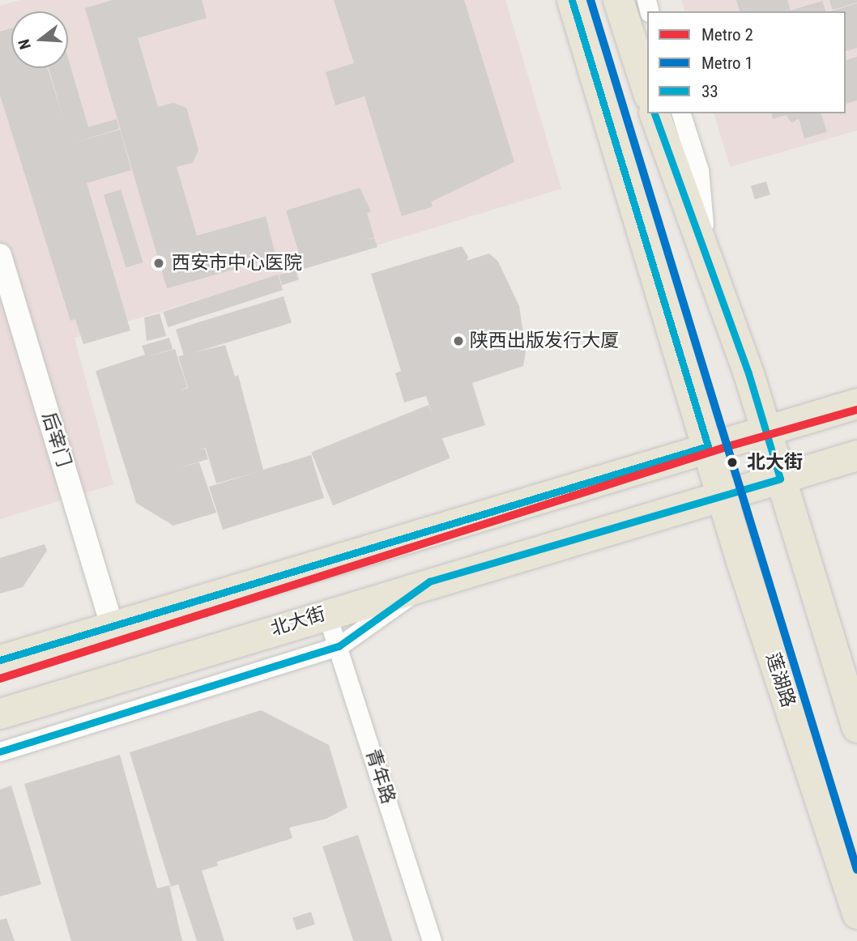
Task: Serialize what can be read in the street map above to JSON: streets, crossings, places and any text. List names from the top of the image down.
{
  "streets": {
    "main road": ["北大街", "莲湖路"],
    "street": ["后宰门", "青年路"]
  },
  "crossings": [
    ["北大街", "莲湖路"],
    ["北大街", "青年路"]
  ],
  "places": ["西安市中心医院", "陕西出版发行大厦", "北大街"],
  "lines": ["metro line 1", "transit line 33", "metro line 2"],
  "legend": ["Metro 2", "Metro 1", "33"],
  "north": "left"
}
